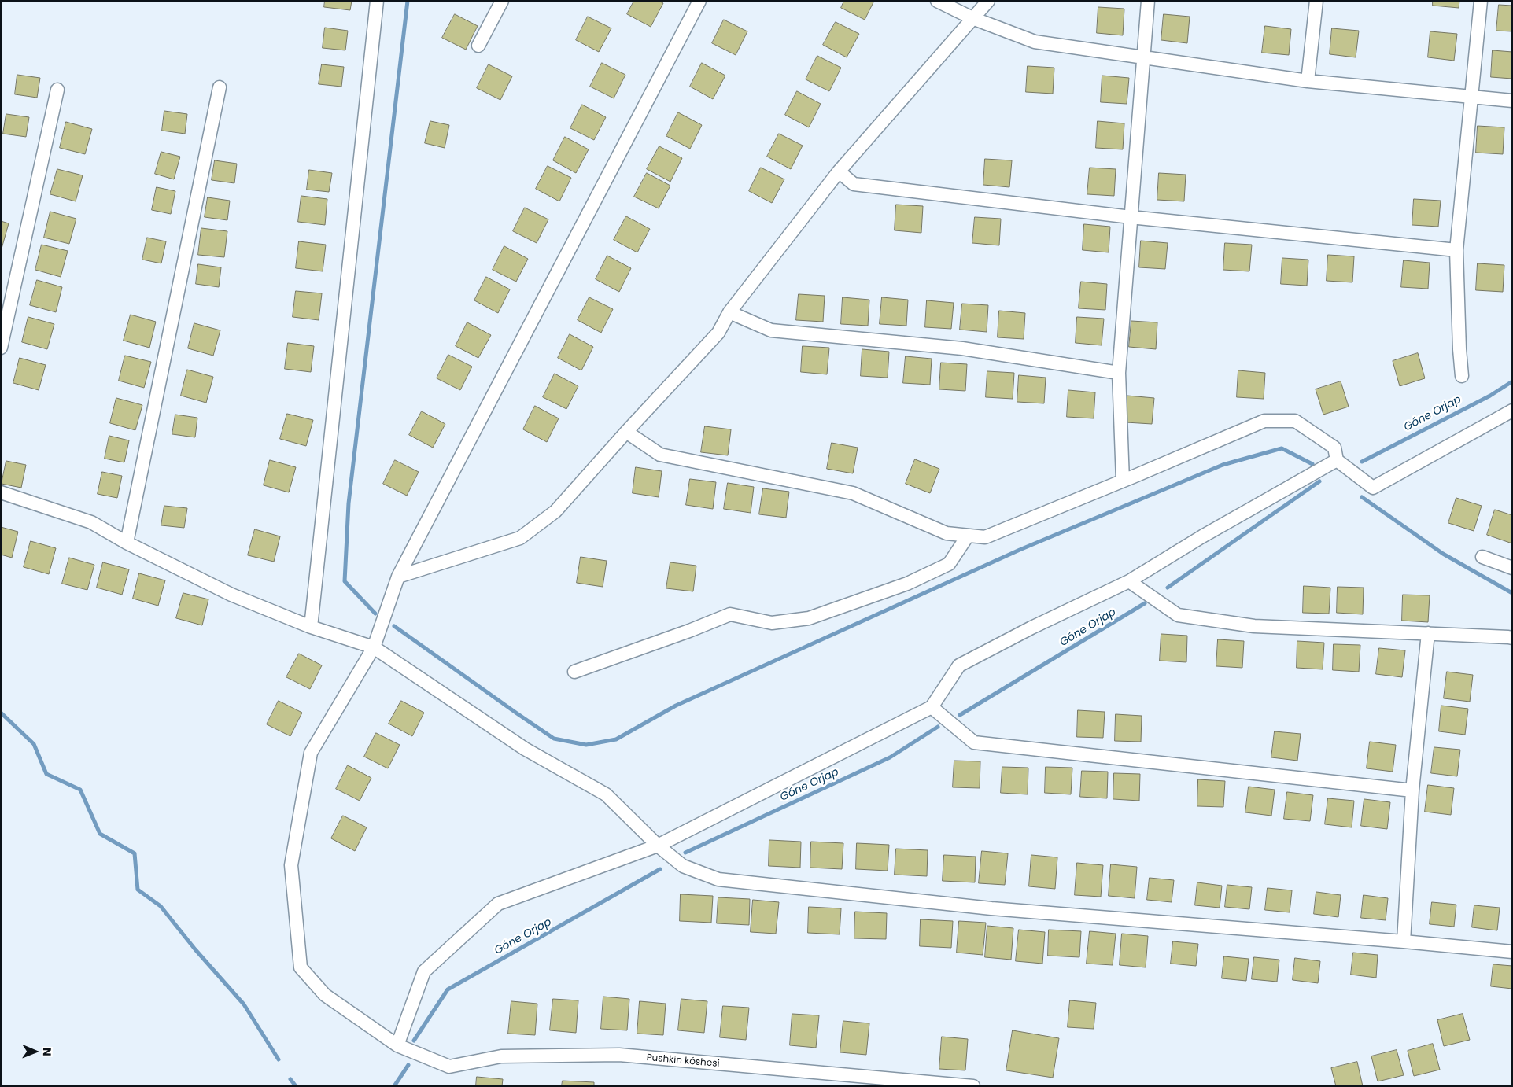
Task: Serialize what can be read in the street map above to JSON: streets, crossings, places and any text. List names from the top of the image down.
{
  "streets": {
    "street": ["Pushkin kóshesi"]
  },
  "water": ["Góne Orjap"],
  "north": "right"
}
